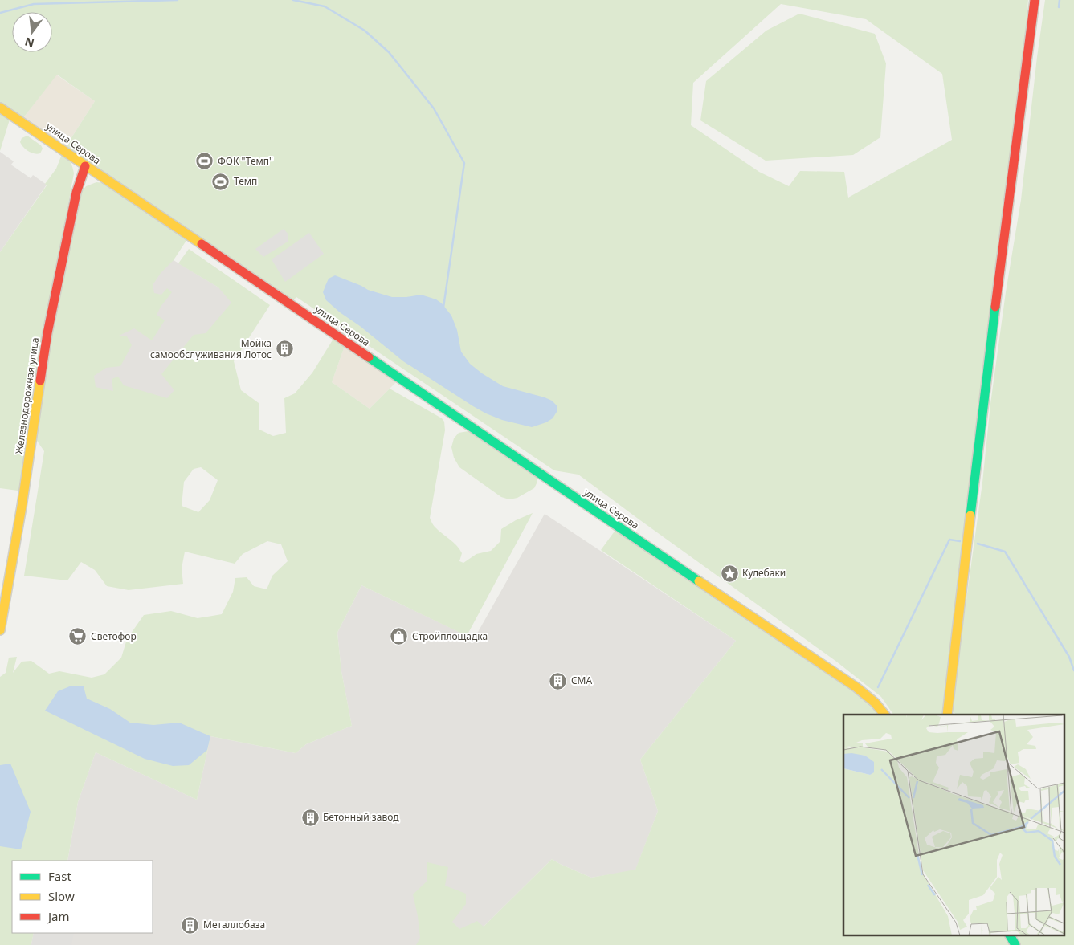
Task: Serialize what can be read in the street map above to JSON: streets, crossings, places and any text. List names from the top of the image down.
{
  "streets": {
    "main road": ["улица Серова", "Железнодорожная улица"]
  },
  "crossings": [
    ["улица Серова", "Железнодорожная улица"]
  ],
  "places": {
    "sports": ["ФОК \"Темп\"", "Темп"],
    "building": [
      "Мойка самообслуживания Лотос",
      "CMA",
      "Бетонный завод",
      "Металлобаза"
    ],
    "place": ["Кулебаки"],
    "supermarket": ["Светофор"],
    "shop": ["Стройплощадка"]
  },
  "legend": ["Fast", "Slow", "Jam"],
  "north": "bottom"
}
